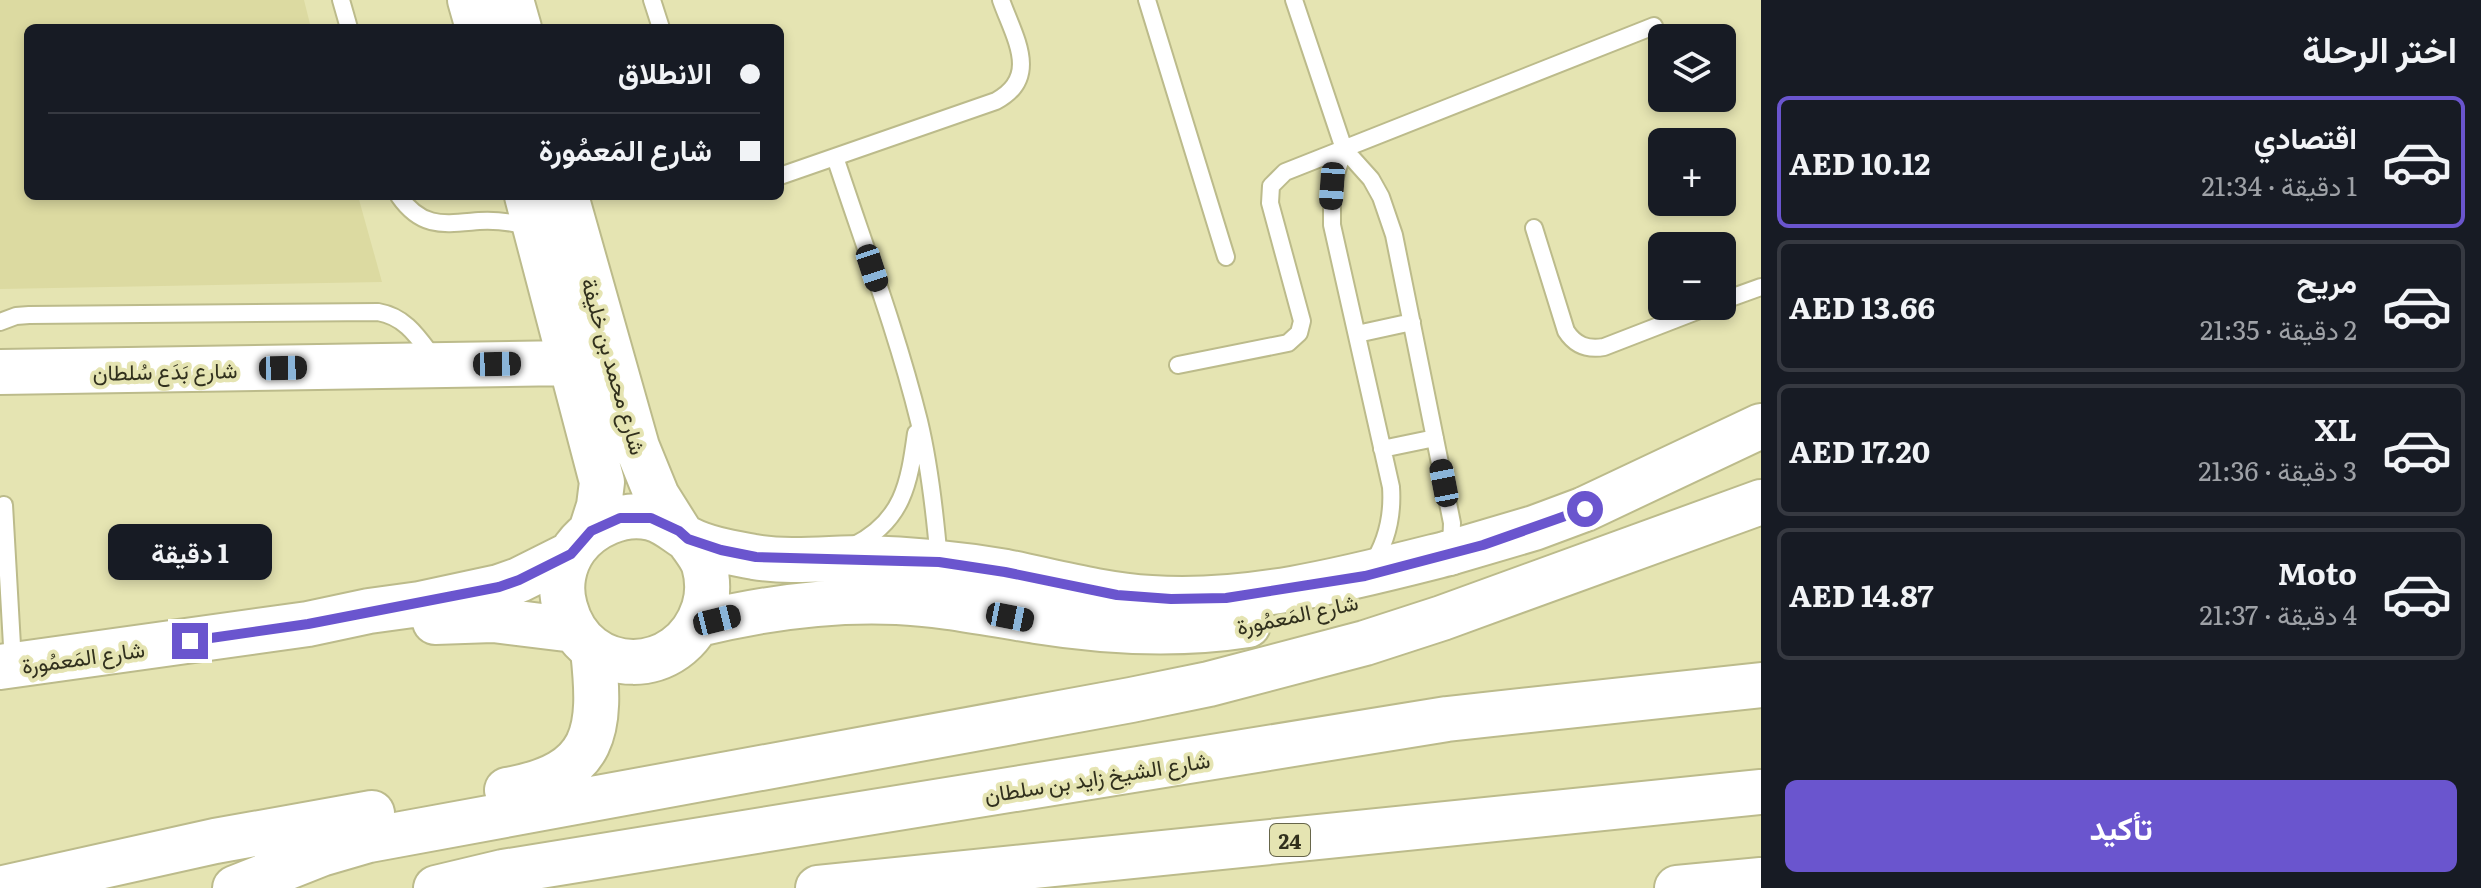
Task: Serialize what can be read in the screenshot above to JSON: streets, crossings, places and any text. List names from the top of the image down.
{
  "streets": {
    "main road": [
      "شارع محمد بن خليفة",
      "شارع بَدَع سُلطان",
      "شارع المَعمُورة",
      "شارع الشيخ زايد بن سلطان",
      "24"
    ]
  },
  "crossings": [
    ["شارع محمد بن خليفة", "شارع بَدَع سُلطان"],
    ["شارع محمد بن خليفة", "شارع المَعمُورة"]
  ],
  "page": {
    "heading": "اختر الرحلة",
    "map_buttons": ["+", "−"],
    "banner": ["الانطلاق", "شارع المَعمُورة"],
    "list": [
      {
        "name": "اقتصادي",
        "note": "1 دقيقة · 21:34",
        "value": "AED 10.12"
      },
      {
        "name": "مريح",
        "note": "2 دقيقة · 21:35",
        "value": "AED 13.66"
      },
      {
        "name": "XL",
        "note": "3 دقيقة · 21:36",
        "value": "AED 17.20"
      },
      {
        "name": "Moto",
        "note": "4 دقيقة · 21:37",
        "value": "AED 14.87"
      }
    ],
    "bubble": "1 دقيقة",
    "buttons": "تأكيد"
  }
}
